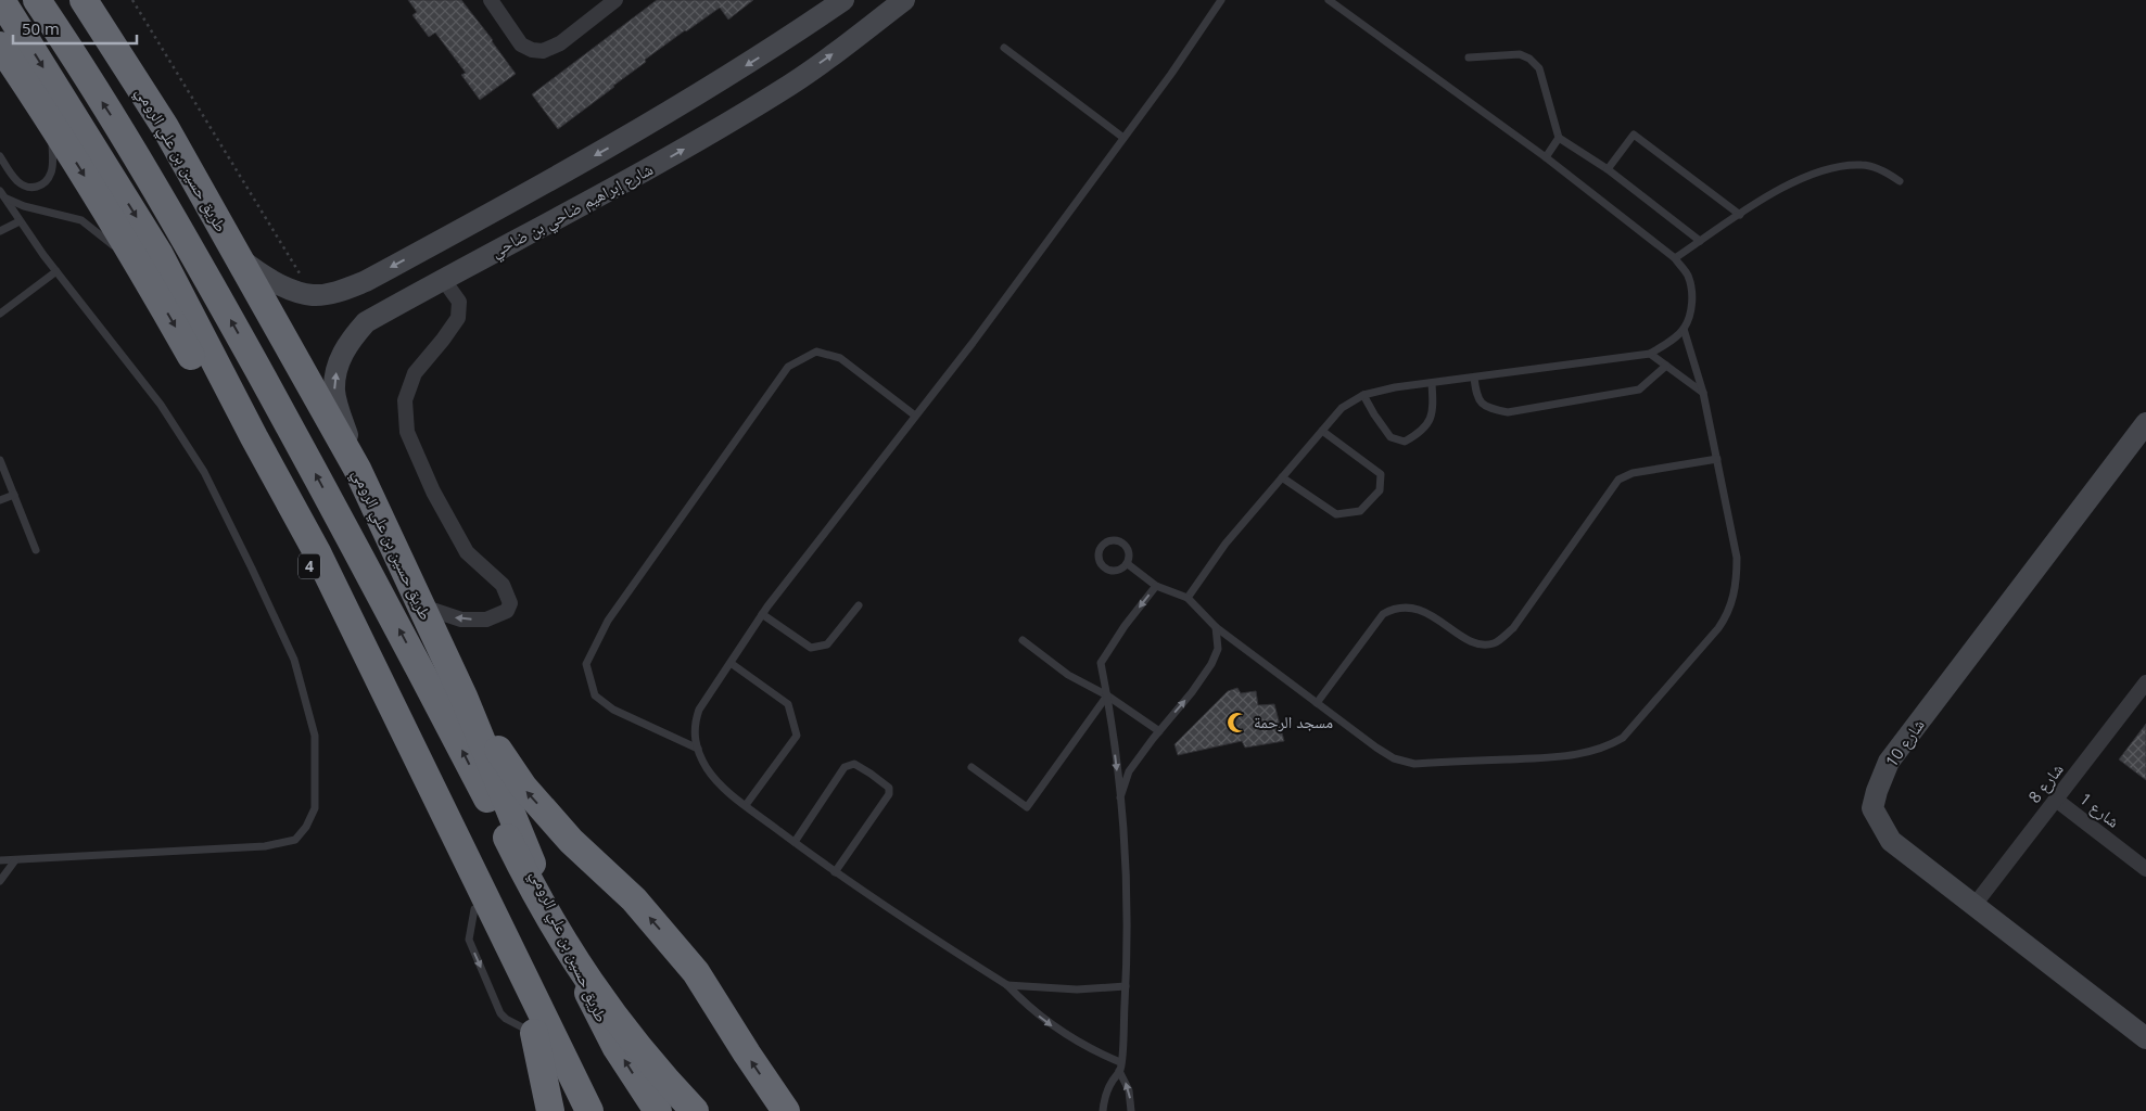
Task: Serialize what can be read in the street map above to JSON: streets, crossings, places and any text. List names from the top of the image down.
{
  "streets": {
    "highway": ["طريق حسين بن علي الرومي", "4"],
    "street": [
      "شارع إبراهيم ضاحي بن ضاحي",
      "شارع 10",
      "شارع 8",
      "شارع 1"
    ]
  },
  "crossings": [
    ["طريق حسين بن علي الرومي", "شارع إبراهيم ضاحي بن ضاحي"],
    ["شارع 10", "شارع 8"],
    ["شارع 8", "شارع 1"]
  ],
  "places": {
    "mosque": ["مسجد الرحمة"]
  },
  "scale_bar": "50 m"
}
